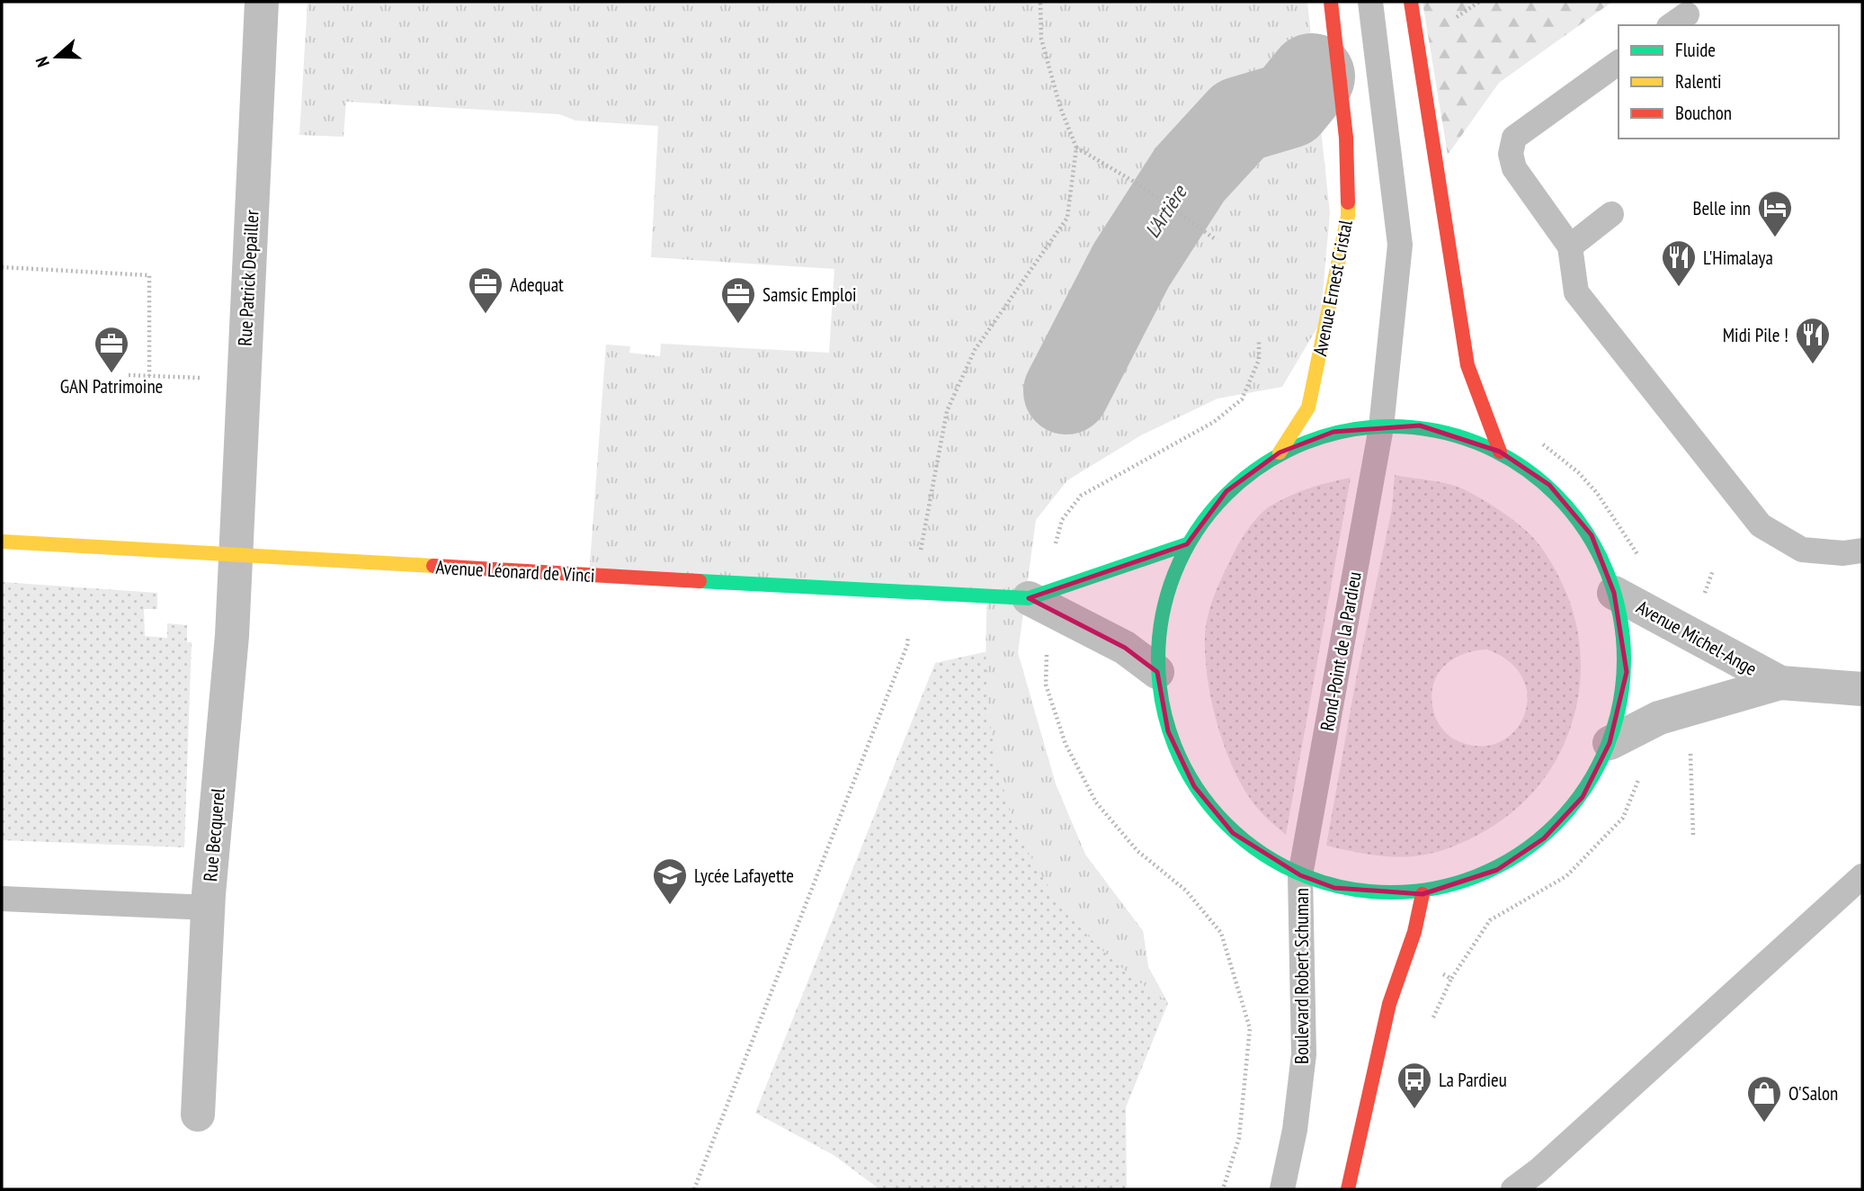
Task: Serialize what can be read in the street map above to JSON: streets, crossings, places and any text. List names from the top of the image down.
{
  "streets": {
    "main road": ["Avenue Ernest Cristal", "Avenue Léonard de Vinci"],
    "street": ["Rue Patrick Depailler", "Avenue Michel-Ange", "Rue Becquerel"],
    "lane": ["Rond-Point de la Pardieu", "Boulevard Robert Schuman"]
  },
  "crossings": [
    ["Rue Patrick Depailler", "Avenue Léonard de Vinci"],
    ["Rue Patrick Depailler", "Rue Becquerel"],
    ["Avenue Léonard de Vinci", "Rue Becquerel"],
    ["Rond-Point de la Pardieu", "Boulevard Robert Schuman"]
  ],
  "water": ["L'Artière"],
  "places": {
    "hotel": ["Belle inn"],
    "restaurant": ["L'Himalaya", "Midi Pile !"],
    "office": ["Adequat", "Samsic Emploi", "GAN Patrimoine"],
    "school or university": ["Lycée Lafayette"],
    "bus stop": ["La Pardieu"],
    "shop": ["O'Salon"]
  },
  "legend": ["Fluide", "Ralenti", "Bouchon"],
  "north": "left"
}
